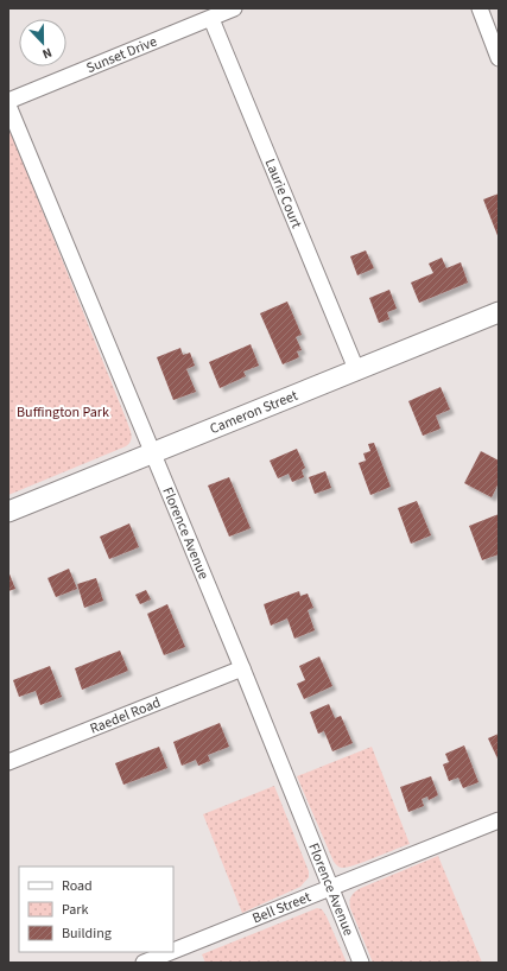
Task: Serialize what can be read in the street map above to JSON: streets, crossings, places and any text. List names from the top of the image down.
{
  "streets": {
    "main road": ["Cameron Street"],
    "street": [
      "Sunset Drive",
      "Laurie Court",
      "Florence Avenue",
      "Raedel Road",
      "Bell Street"
    ]
  },
  "crossings": [
    ["Sunset Drive", "Laurie Court"],
    ["Laurie Court", "Cameron Street"],
    ["Cameron Street", "Florence Avenue"],
    ["Florence Avenue", "Raedel Road"],
    ["Florence Avenue", "Bell Street"]
  ],
  "parks": ["Buffington Park"],
  "legend": ["Road", "Park", "Building"],
  "north": "bottom"
}
